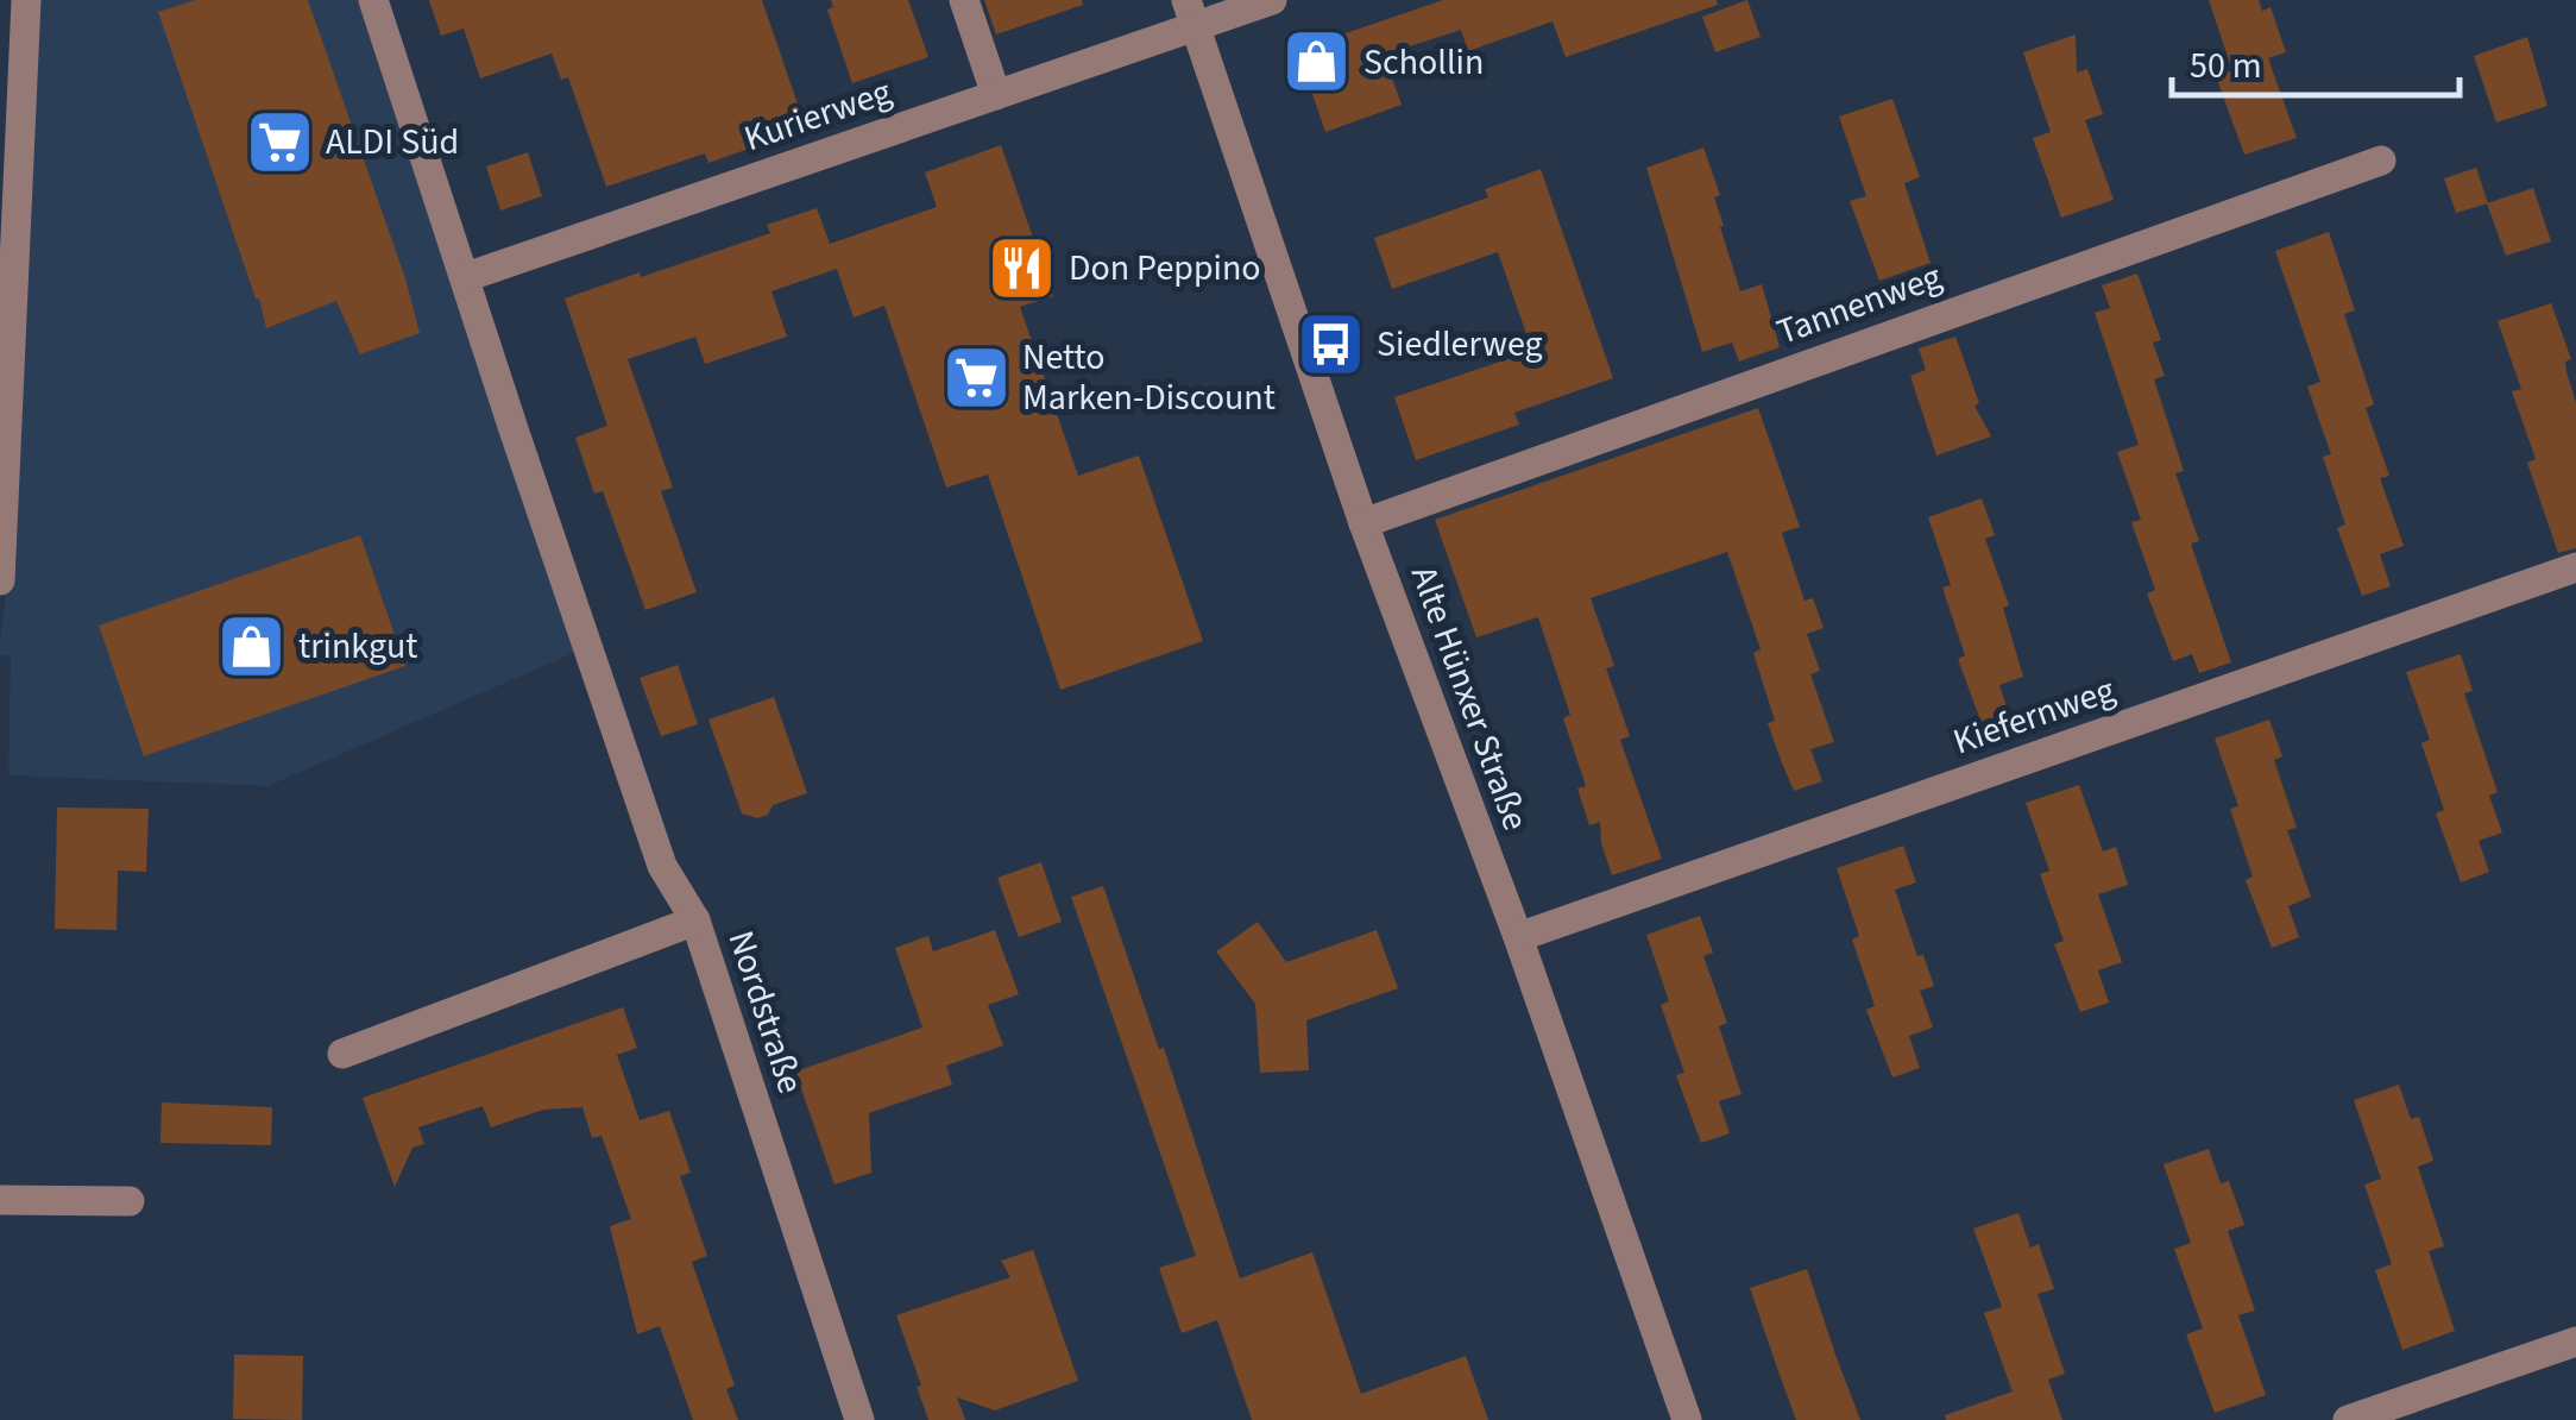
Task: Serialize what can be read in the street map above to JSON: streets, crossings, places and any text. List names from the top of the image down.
{
  "streets": {
    "street": [
      "Kurierweg",
      "Tannenweg",
      "Alte Hünxer Straße",
      "Kiefernweg",
      "Nordstraße"
    ]
  },
  "crossings": [
    ["Kurierweg", "Alte Hünxer Straße"],
    ["Tannenweg", "Alte Hünxer Straße"],
    ["Alte Hünxer Straße", "Kiefernweg"]
  ],
  "places": {
    "shop": ["Schollin", "trinkgut"],
    "supermarket": ["ALDI Süd", "Netto Marken-Discount"],
    "restaurant": ["Don Peppino"],
    "bus stop": ["Siedlerweg"]
  },
  "scale_bar": "50 m"
}
